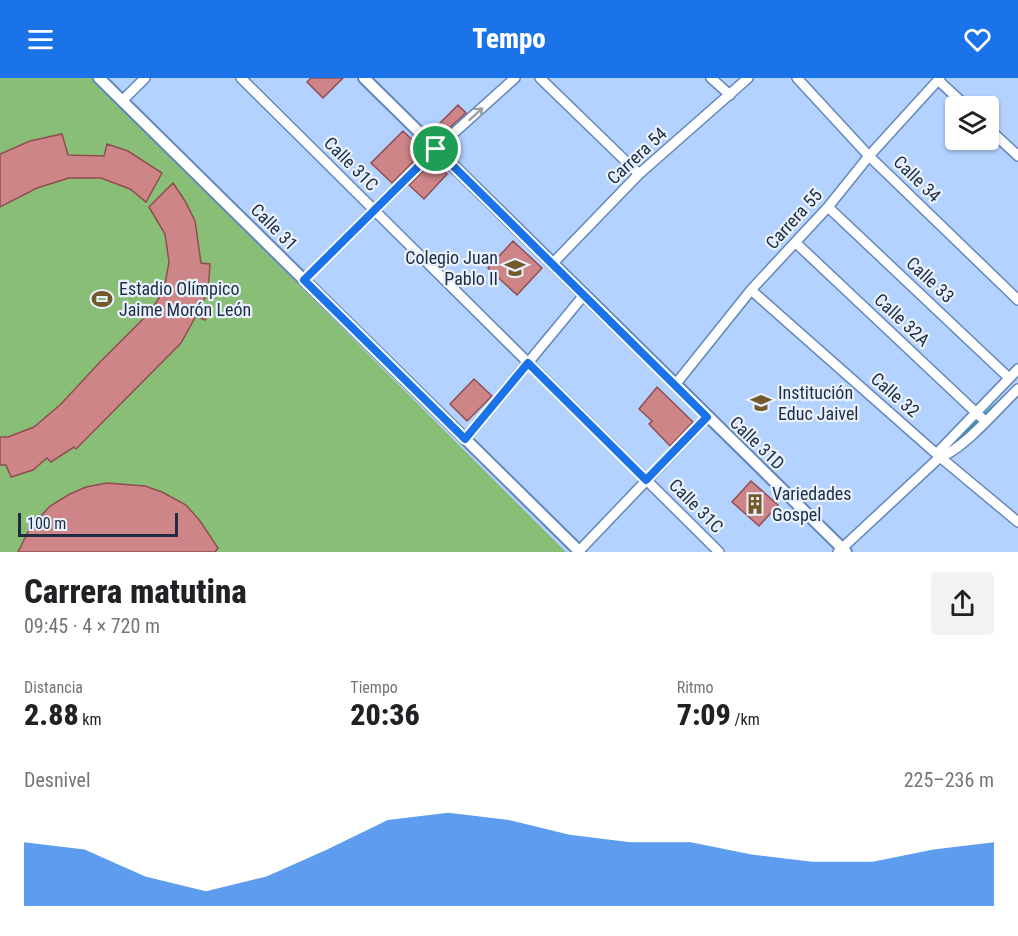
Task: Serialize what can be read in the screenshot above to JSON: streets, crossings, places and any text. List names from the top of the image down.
{
  "streets": {
    "street": [
      "Carrera 54",
      "Calle 31C",
      "Calle 34",
      "Carrera 55",
      "Calle 31",
      "Calle 33",
      "Calle 32A",
      "Calle 32",
      "Calle 31D"
    ]
  },
  "crossings": [
    ["Carrera 54", "Calle 31D"],
    ["Calle 34", "Carrera 55"],
    ["Carrera 55", "Calle 33"],
    ["Carrera 55", "Calle 32A"],
    ["Carrera 55", "Calle 32"],
    ["Carrera 55", "Calle 31D"]
  ],
  "places": {
    "school or university": ["Colegio Juan Pablo II", "Institución Educ Jaivel"],
    "sports": ["Estadio Olímpico Jaime Morón León"],
    "building": ["Variedades Gospel"]
  },
  "scale_bar": "100 m",
  "page": {
    "header": "Tempo",
    "scale": "100 m",
    "heading": ["Carrera matutina", "09:45 · 4 × 720 m"],
    "stats": [
      ["Distancia", "2.88 km"],
      ["Tiempo", "20:36"],
      ["Ritmo", "7:09 /km"]
    ],
    "chart": ["Desnivel", "225–236 m"]
  }
}
